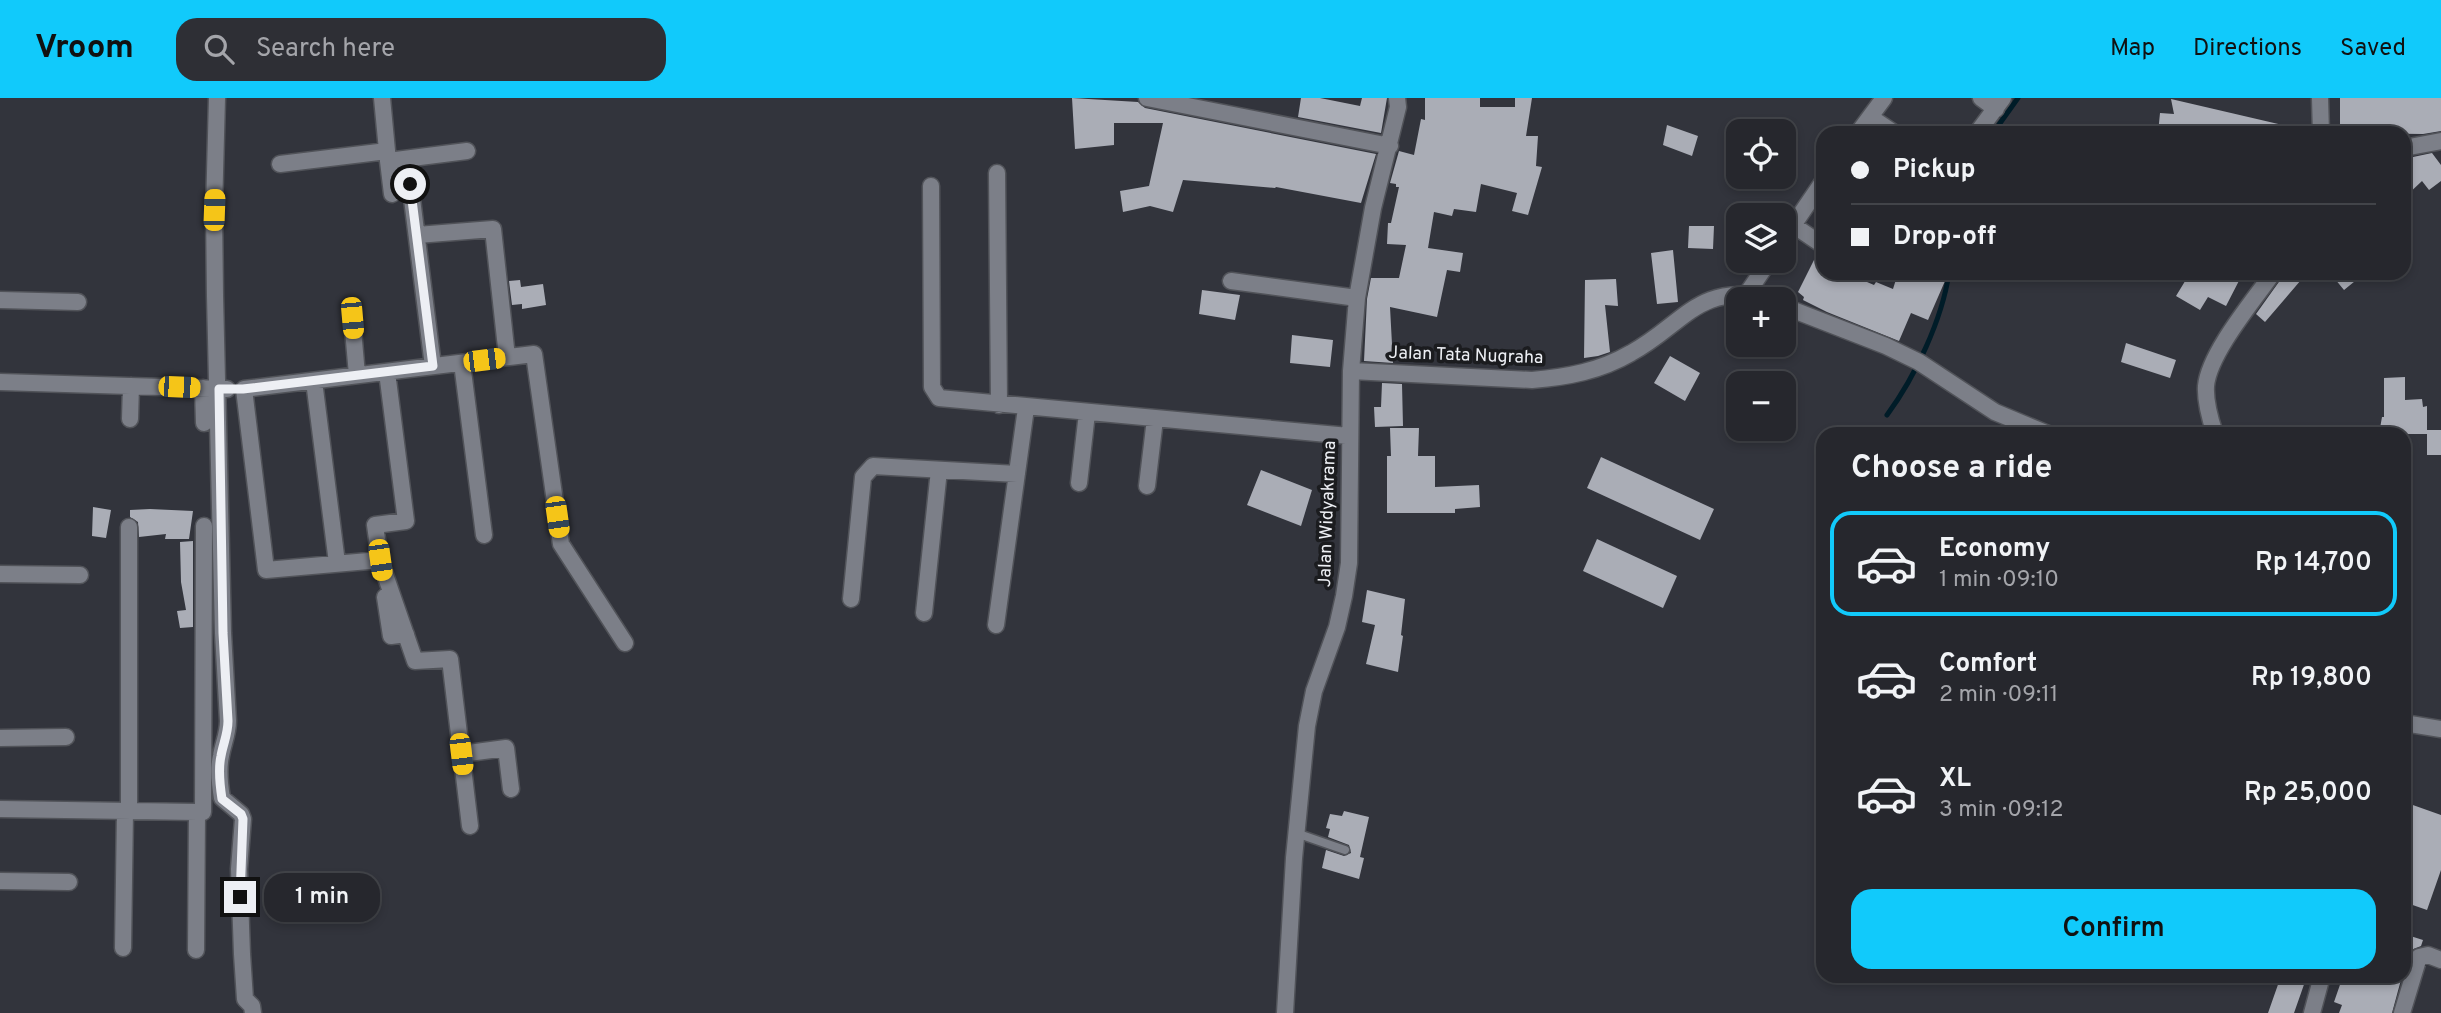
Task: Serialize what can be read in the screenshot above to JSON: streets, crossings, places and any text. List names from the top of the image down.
{
  "streets": {
    "street": ["Jalan Tata Nugraha", "Jalan Widyakrama"]
  },
  "crossings": [
    ["Jalan Tata Nugraha", "Jalan Widyakrama"]
  ],
  "page": {
    "header": "Vroom",
    "search": "Search here",
    "nav": ["Map", "Directions", "Saved"],
    "map_buttons": ["+", "−"],
    "banner": ["Pickup", "Drop-off"],
    "heading": "Choose a ride",
    "list": [
      {
        "name": "Economy",
        "note": "1 min · 09:10",
        "value": "Rp 14,700"
      },
      {
        "name": "Comfort",
        "note": "2 min · 09:11",
        "value": "Rp 19,800"
      },
      {
        "name": "XL",
        "note": "3 min · 09:12",
        "value": "Rp 25,000"
      }
    ],
    "bubble": "1 min",
    "buttons": "Confirm"
  }
}
